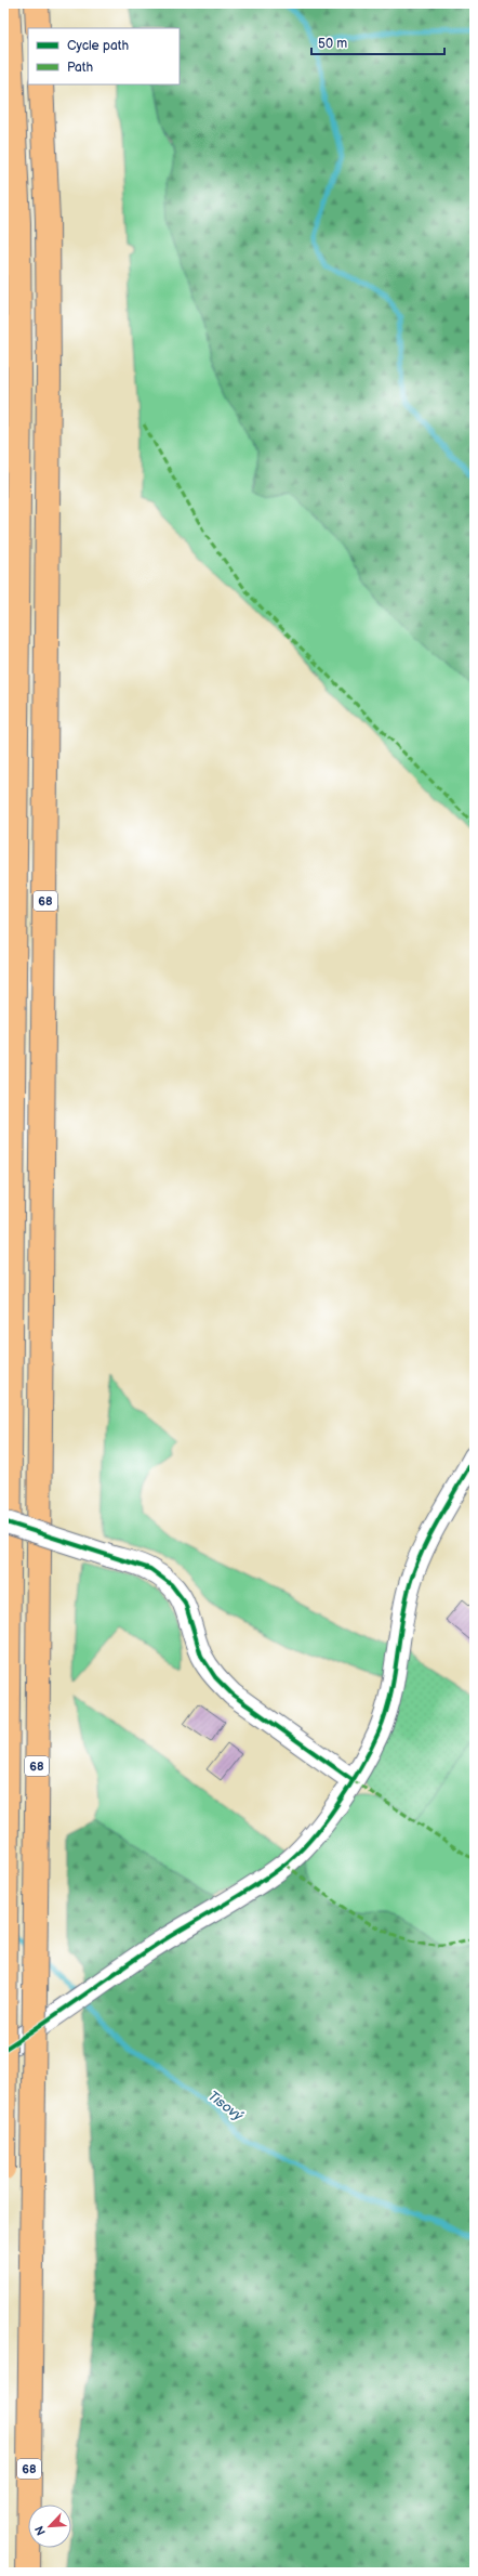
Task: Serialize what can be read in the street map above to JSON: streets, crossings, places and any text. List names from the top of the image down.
{
  "streets": {
    "highway": ["68"]
  },
  "water": ["Tisový"],
  "legend": ["Cycle path", "Path"],
  "scale_bar": "50 m",
  "north": "bottom left"
}
